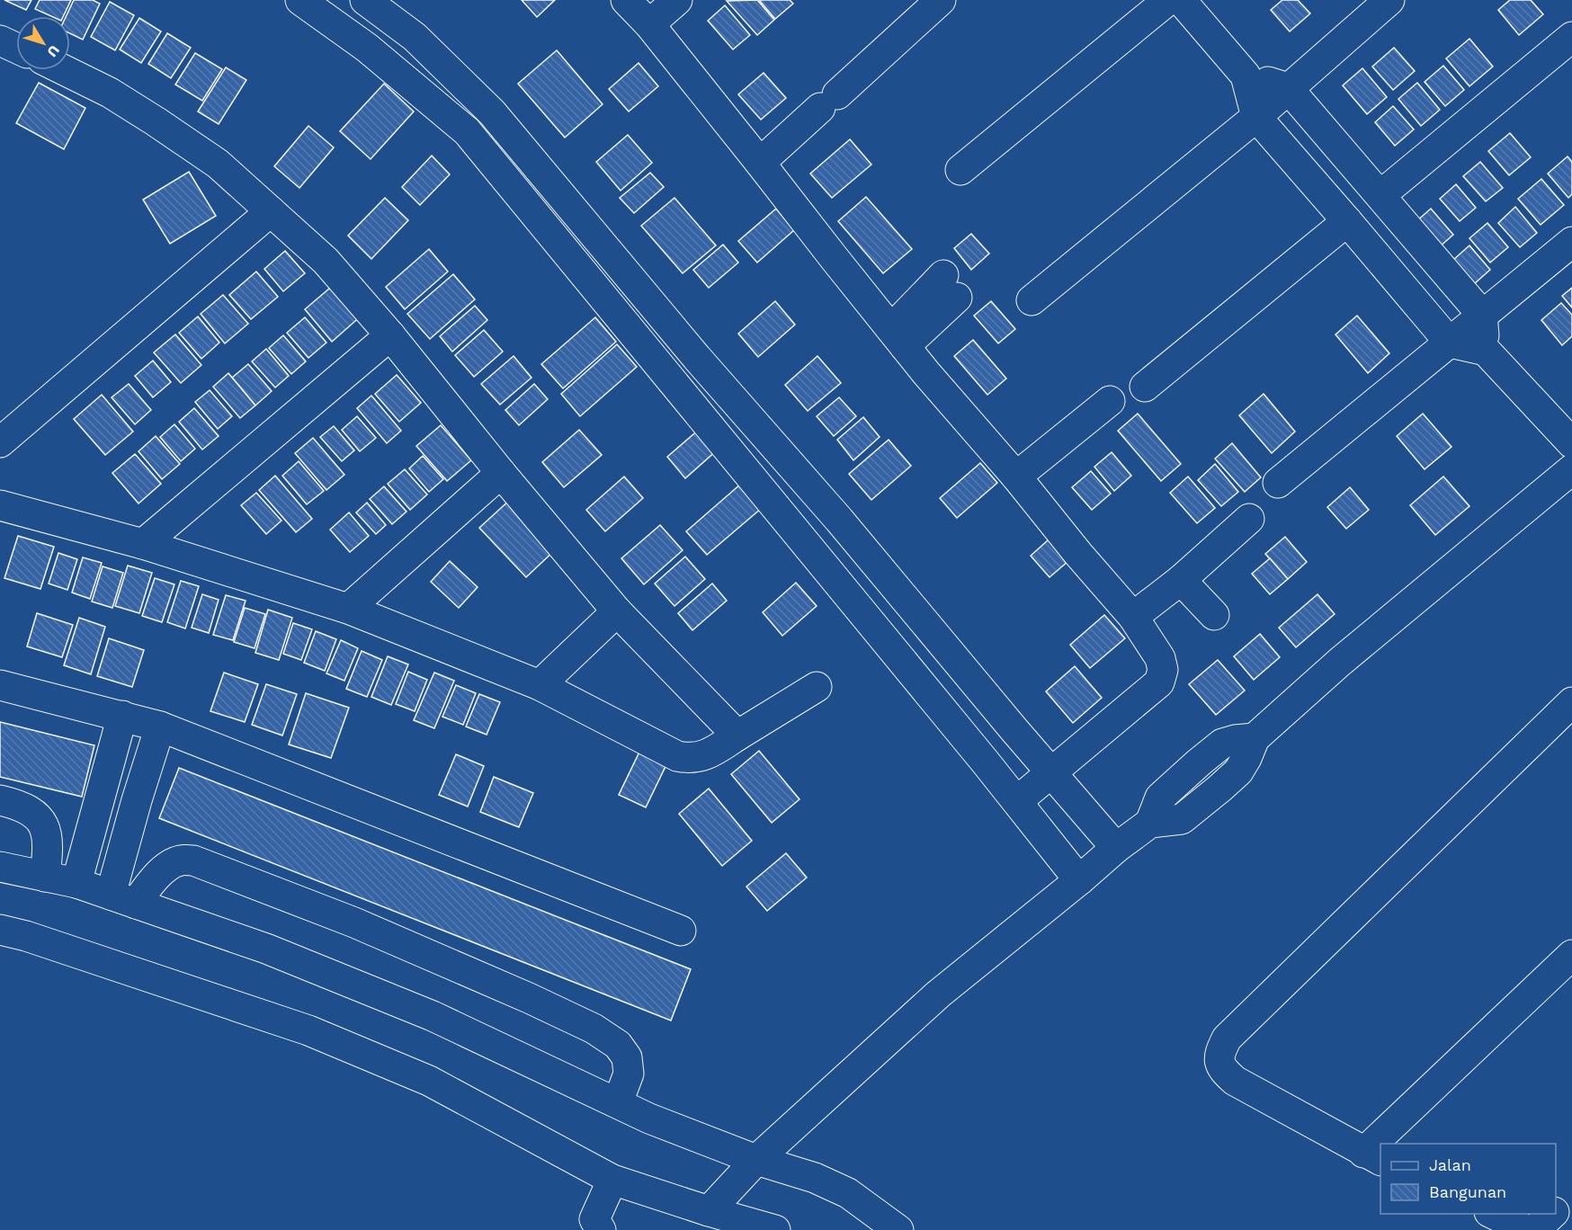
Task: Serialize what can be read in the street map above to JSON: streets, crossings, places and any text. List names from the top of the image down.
{
  "legend": ["Jalan", "Bangunan"],
  "north": "bottom right"
}
